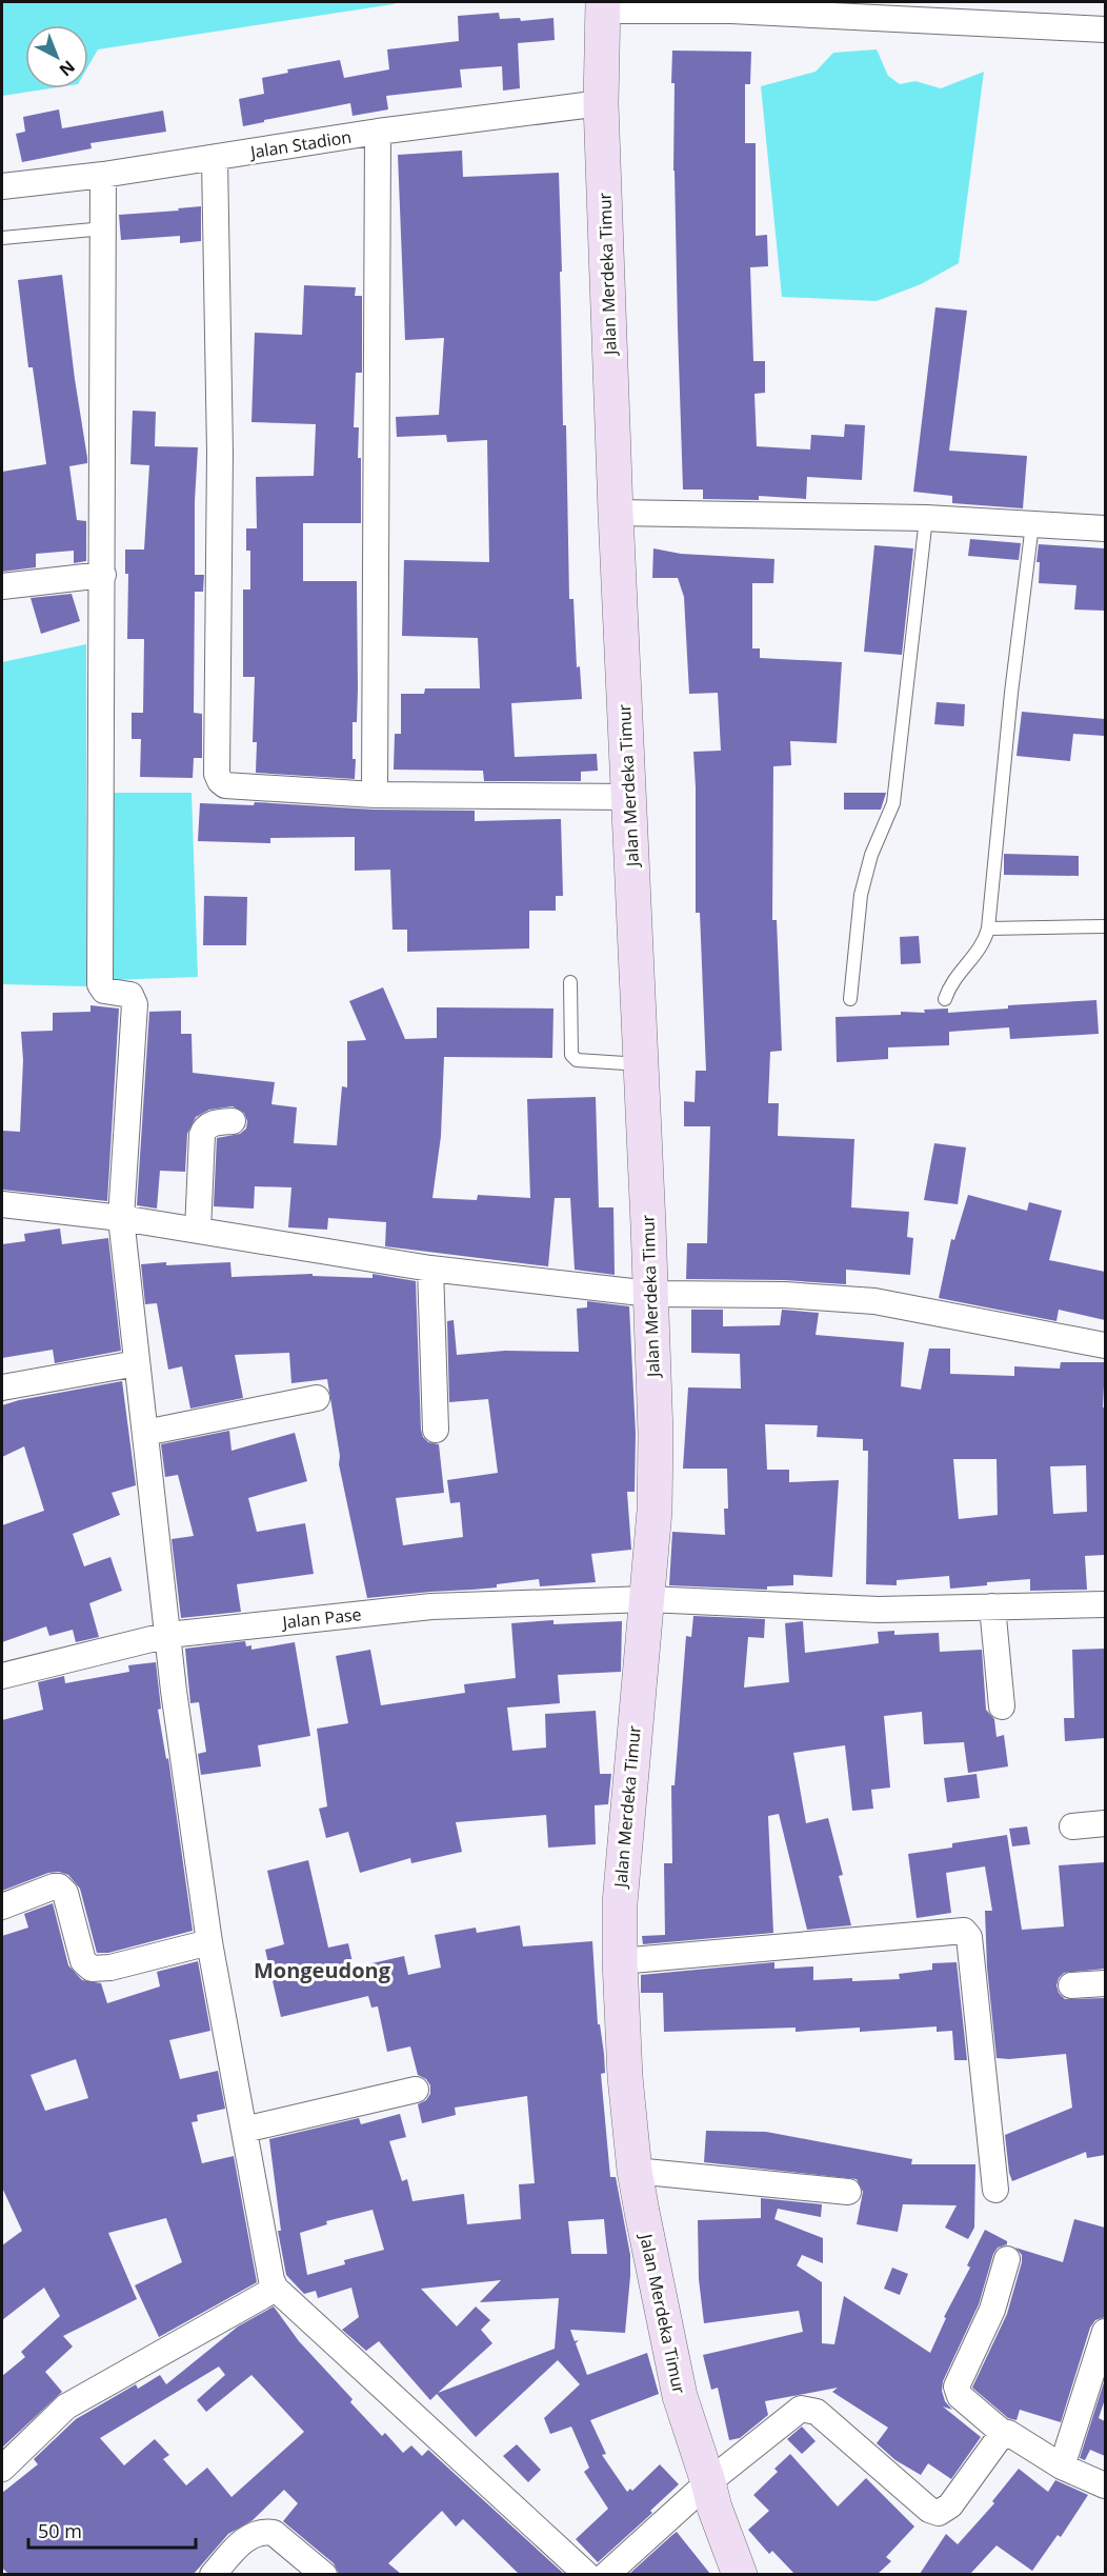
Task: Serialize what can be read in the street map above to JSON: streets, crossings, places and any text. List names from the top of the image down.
{
  "streets": {
    "main road": ["Jalan Merdeka Timur"],
    "street": ["Jalan Stadion", "Jalan Pase"]
  },
  "crossings": [
    ["Jalan Stadion", "Jalan Merdeka Timur"],
    ["Jalan Merdeka Timur", "Jalan Pase"]
  ],
  "districts": ["Mongeudong"],
  "scale_bar": "50 m",
  "north": "bottom right"
}
